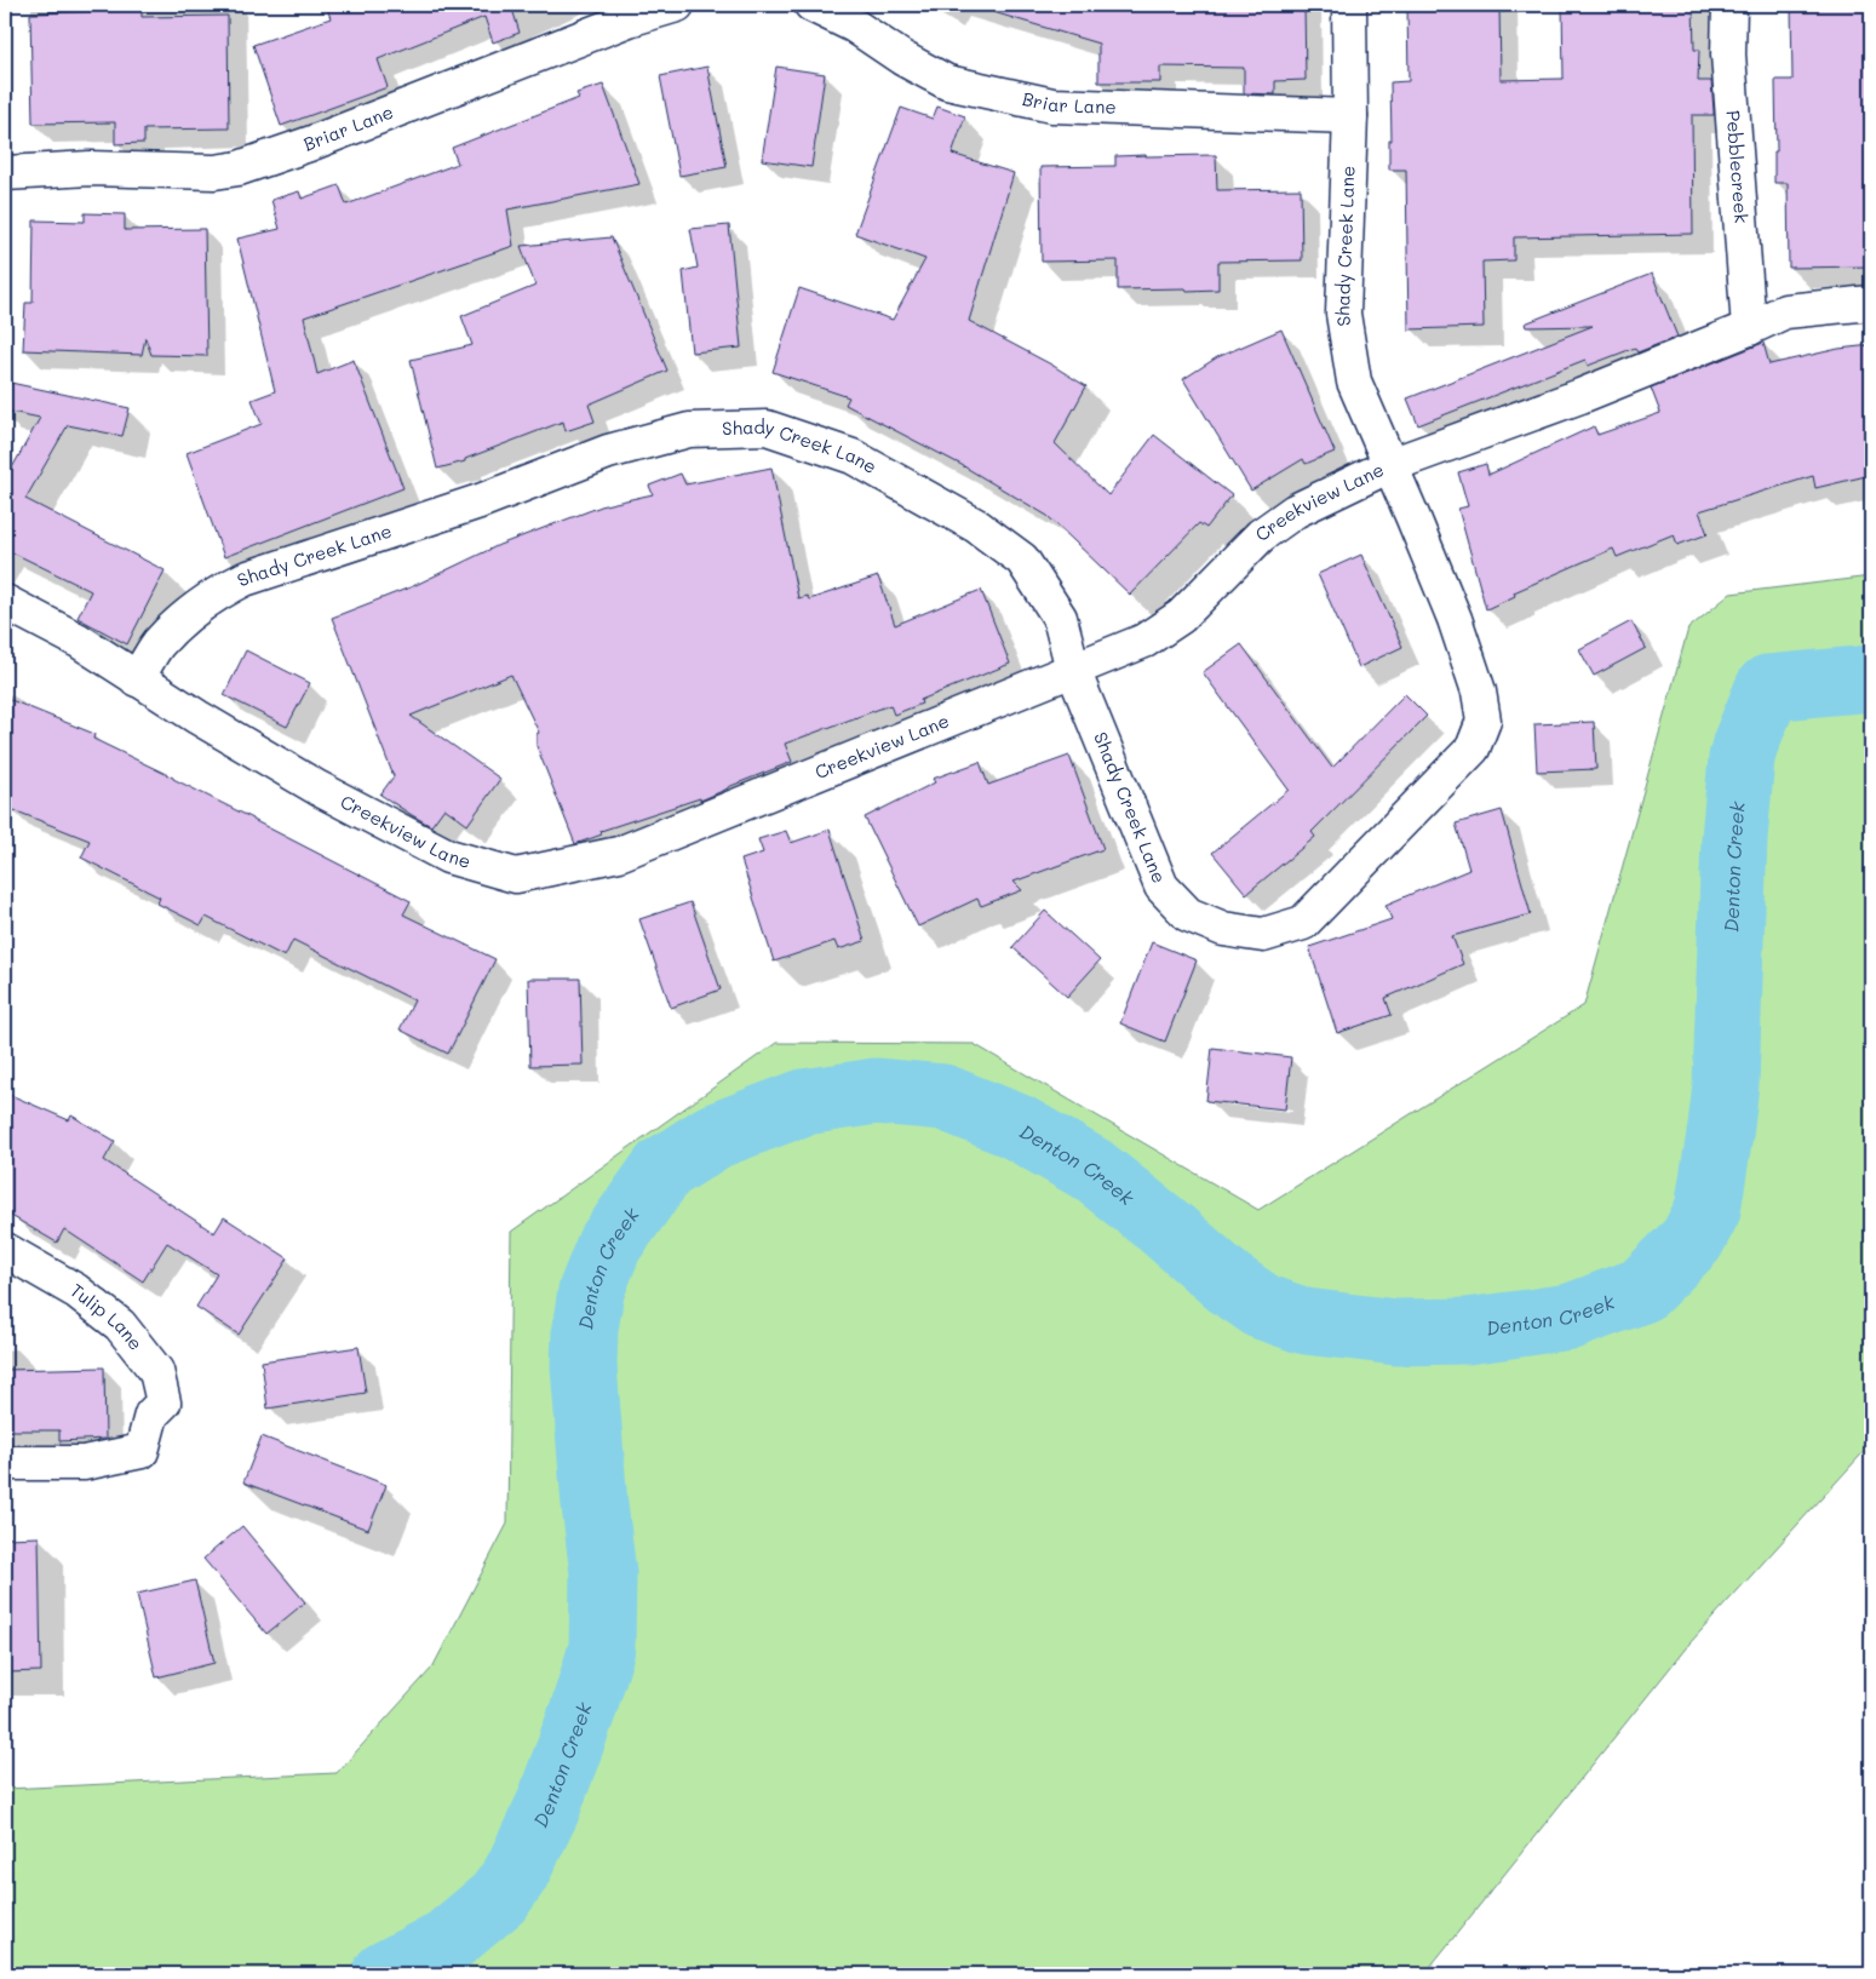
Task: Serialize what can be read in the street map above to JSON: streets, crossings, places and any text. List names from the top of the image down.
{
  "streets": {
    "street": [
      "Briar Lane",
      "Pebblecreek",
      "Shady Creek Lane",
      "Creekview Lane",
      "Tulip Lane"
    ]
  },
  "crossings": [
    ["Briar Lane", "Shady Creek Lane"],
    ["Pebblecreek", "Creekview Lane"],
    ["Shady Creek Lane", "Creekview Lane"]
  ],
  "water": ["Denton Creek"]
}
